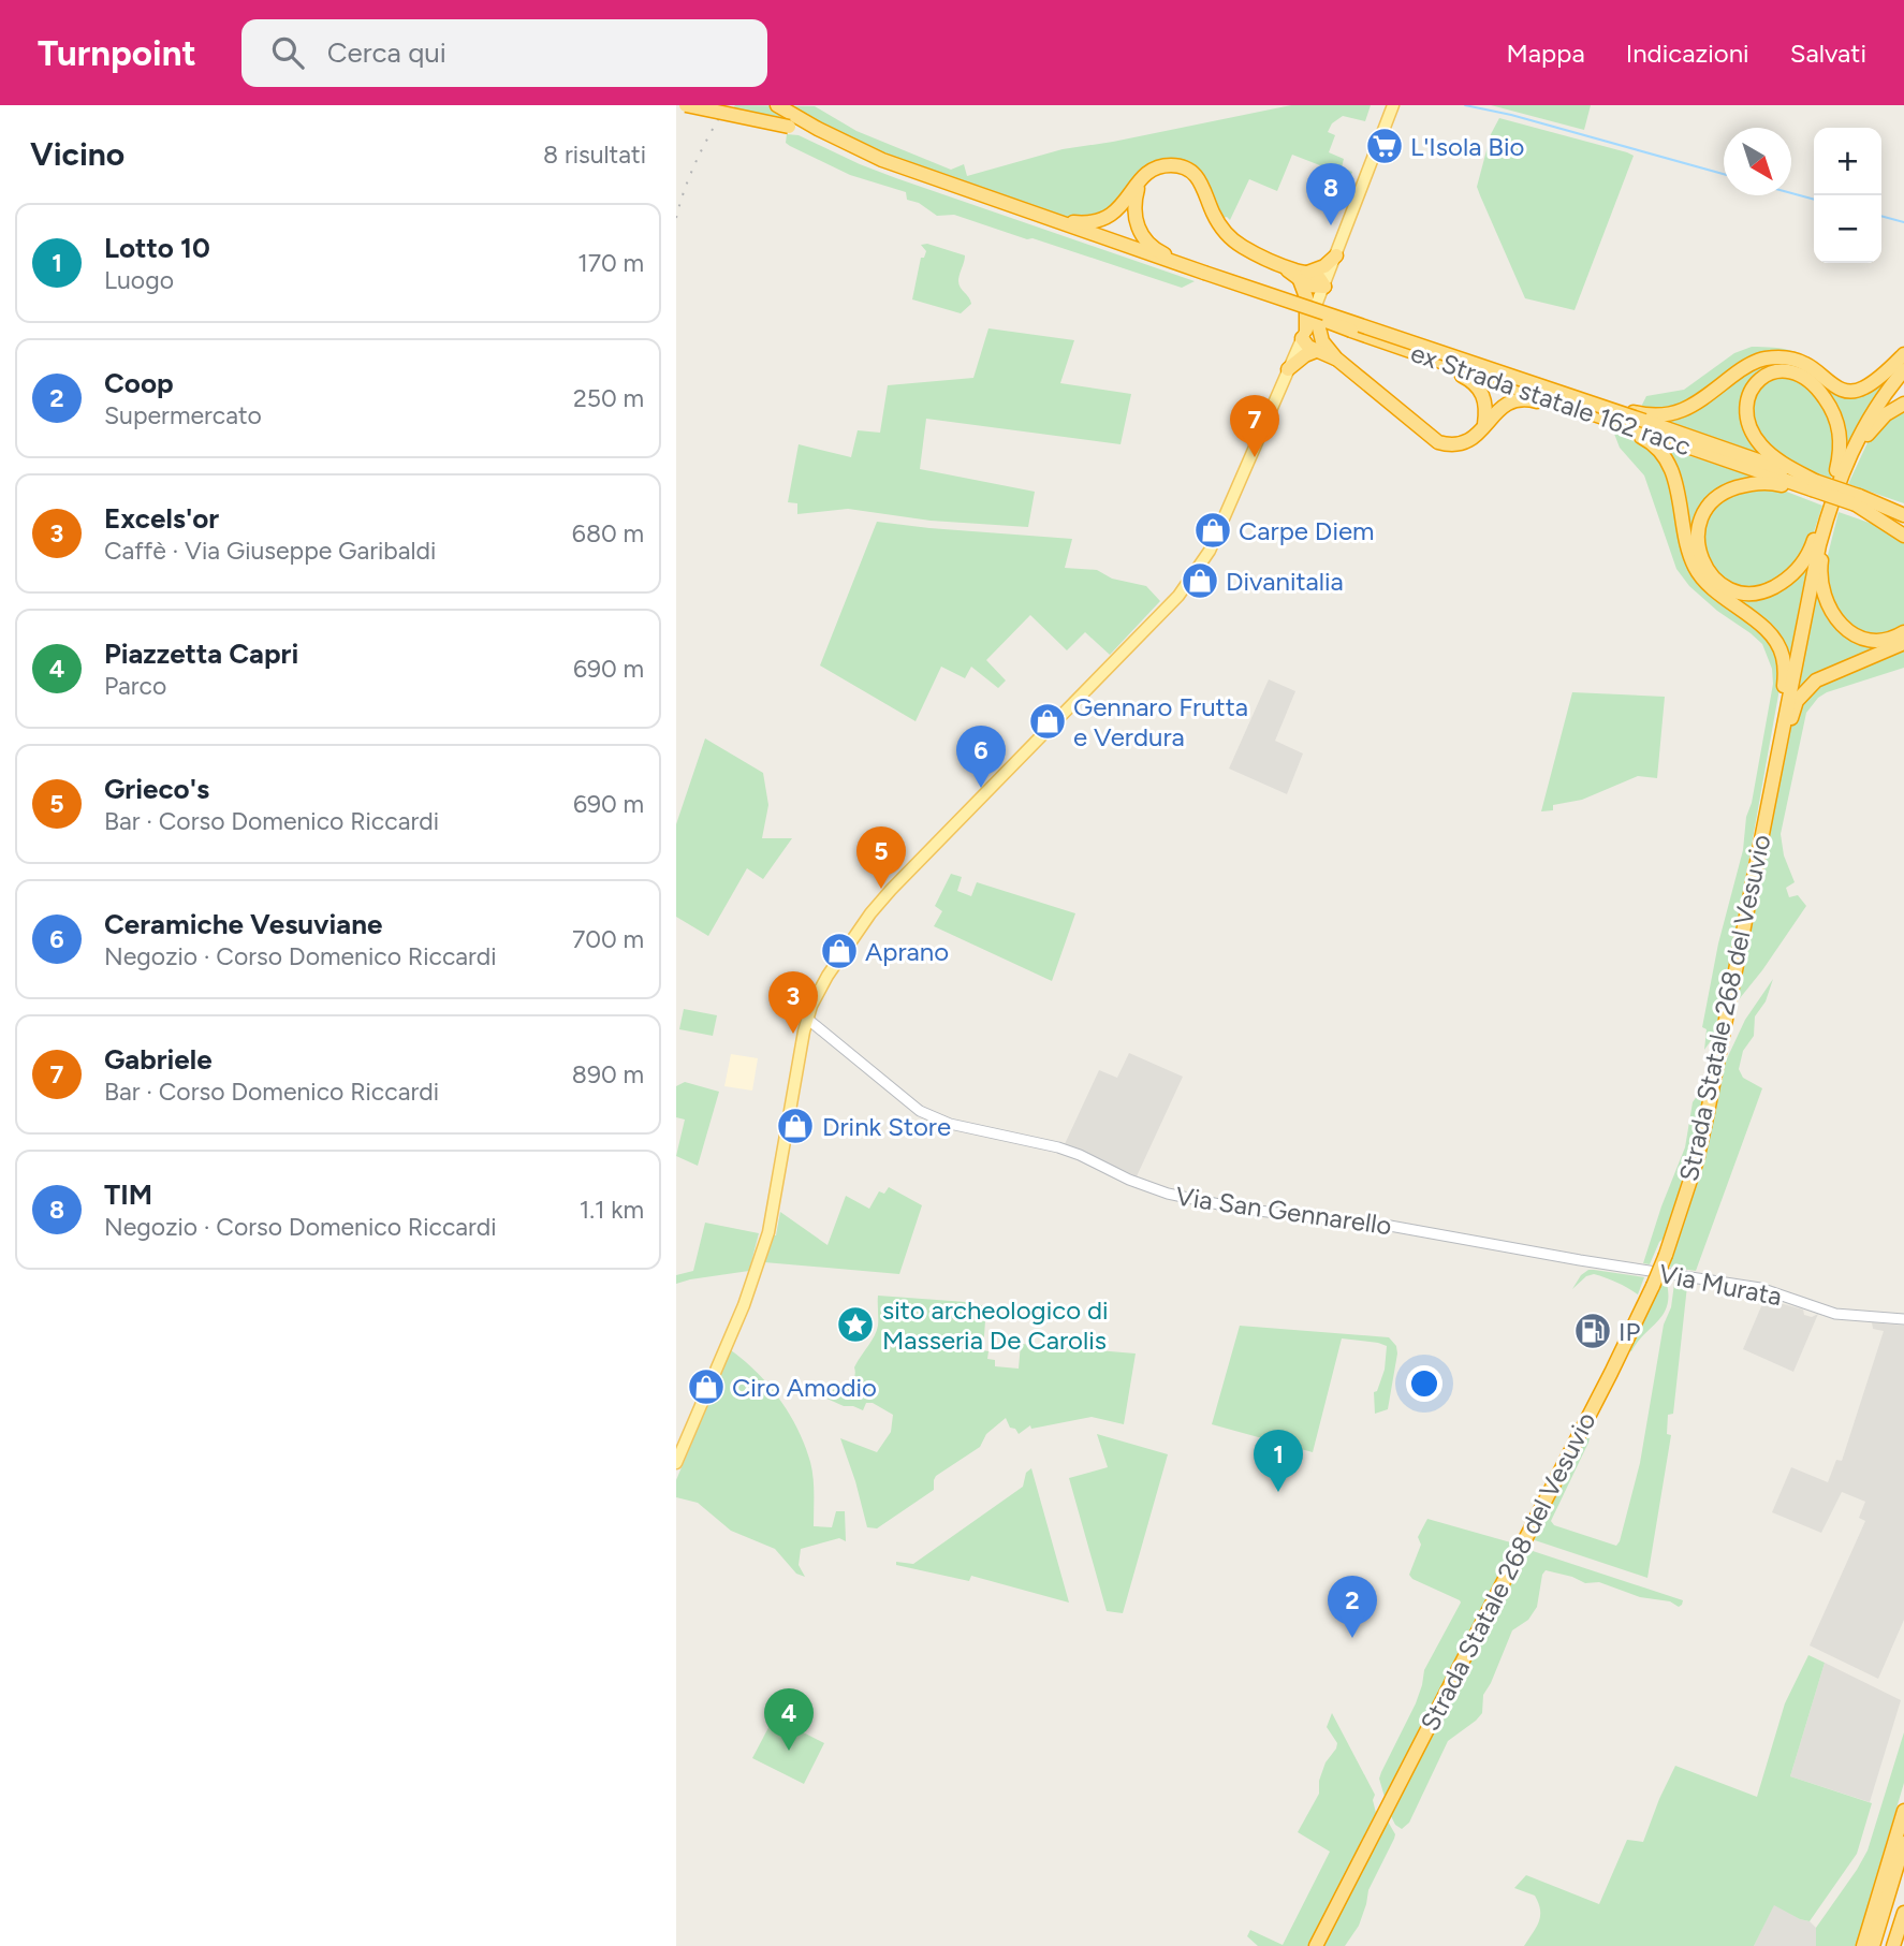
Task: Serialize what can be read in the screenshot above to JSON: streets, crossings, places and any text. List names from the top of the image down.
{
  "streets": {
    "highway": ["ex Strada statale 162 racc", "Strada Statale 268 del Vesuvio"],
    "street": ["Via San Gennarello", "Via Murata"]
  },
  "crossings": [
    ["Via San Gennarello", "Via Murata"]
  ],
  "places": {
    "supermarket": ["L'Isola Bio"],
    "shop": [
      "Carpe Diem",
      "Divanitalia",
      "Gennaro Frutta e Verdura",
      "Aprano",
      "Drink Store",
      "Ciro Amodio"
    ],
    "place": ["sito archeologico di Masseria De Carolis"],
    "fuel station": ["IP"]
  },
  "north": "bottom right",
  "page": {
    "header": "Turnpoint",
    "search": "Cerca qui",
    "nav": ["Mappa", "Indicazioni", "Salvati"],
    "heading": ["Vicino", "8 risultati"],
    "map_buttons": ["+", "−"],
    "pins": [
      "8",
      "7",
      "6",
      "5",
      "3",
      "1",
      "2",
      "4"
    ],
    "list": [
      {
        "mark": "1",
        "name": "Lotto 10",
        "note": "Luogo",
        "value": "170 m"
      },
      {
        "mark": "2",
        "name": "Coop",
        "note": "Supermercato",
        "value": "250 m"
      },
      {
        "mark": "3",
        "name": "Excels'or",
        "note": "Caffè · Via Giuseppe Garibaldi",
        "value": "680 m"
      },
      {
        "mark": "4",
        "name": "Piazzetta Capri",
        "note": "Parco",
        "value": "690 m"
      },
      {
        "mark": "5",
        "name": "Grieco's",
        "note": "Bar · Corso Domenico Riccardi",
        "value": "690 m"
      },
      {
        "mark": "6",
        "name": "Ceramiche Vesuviane",
        "note": "Negozio · Corso Domenico Riccardi",
        "value": "700 m"
      },
      {
        "mark": "7",
        "name": "Gabriele",
        "note": "Bar · Corso Domenico Riccardi",
        "value": "890 m"
      },
      {
        "mark": "8",
        "name": "TIM",
        "note": "Negozio · Corso Domenico Riccardi",
        "value": "1.1 km"
      }
    ]
  }
}
